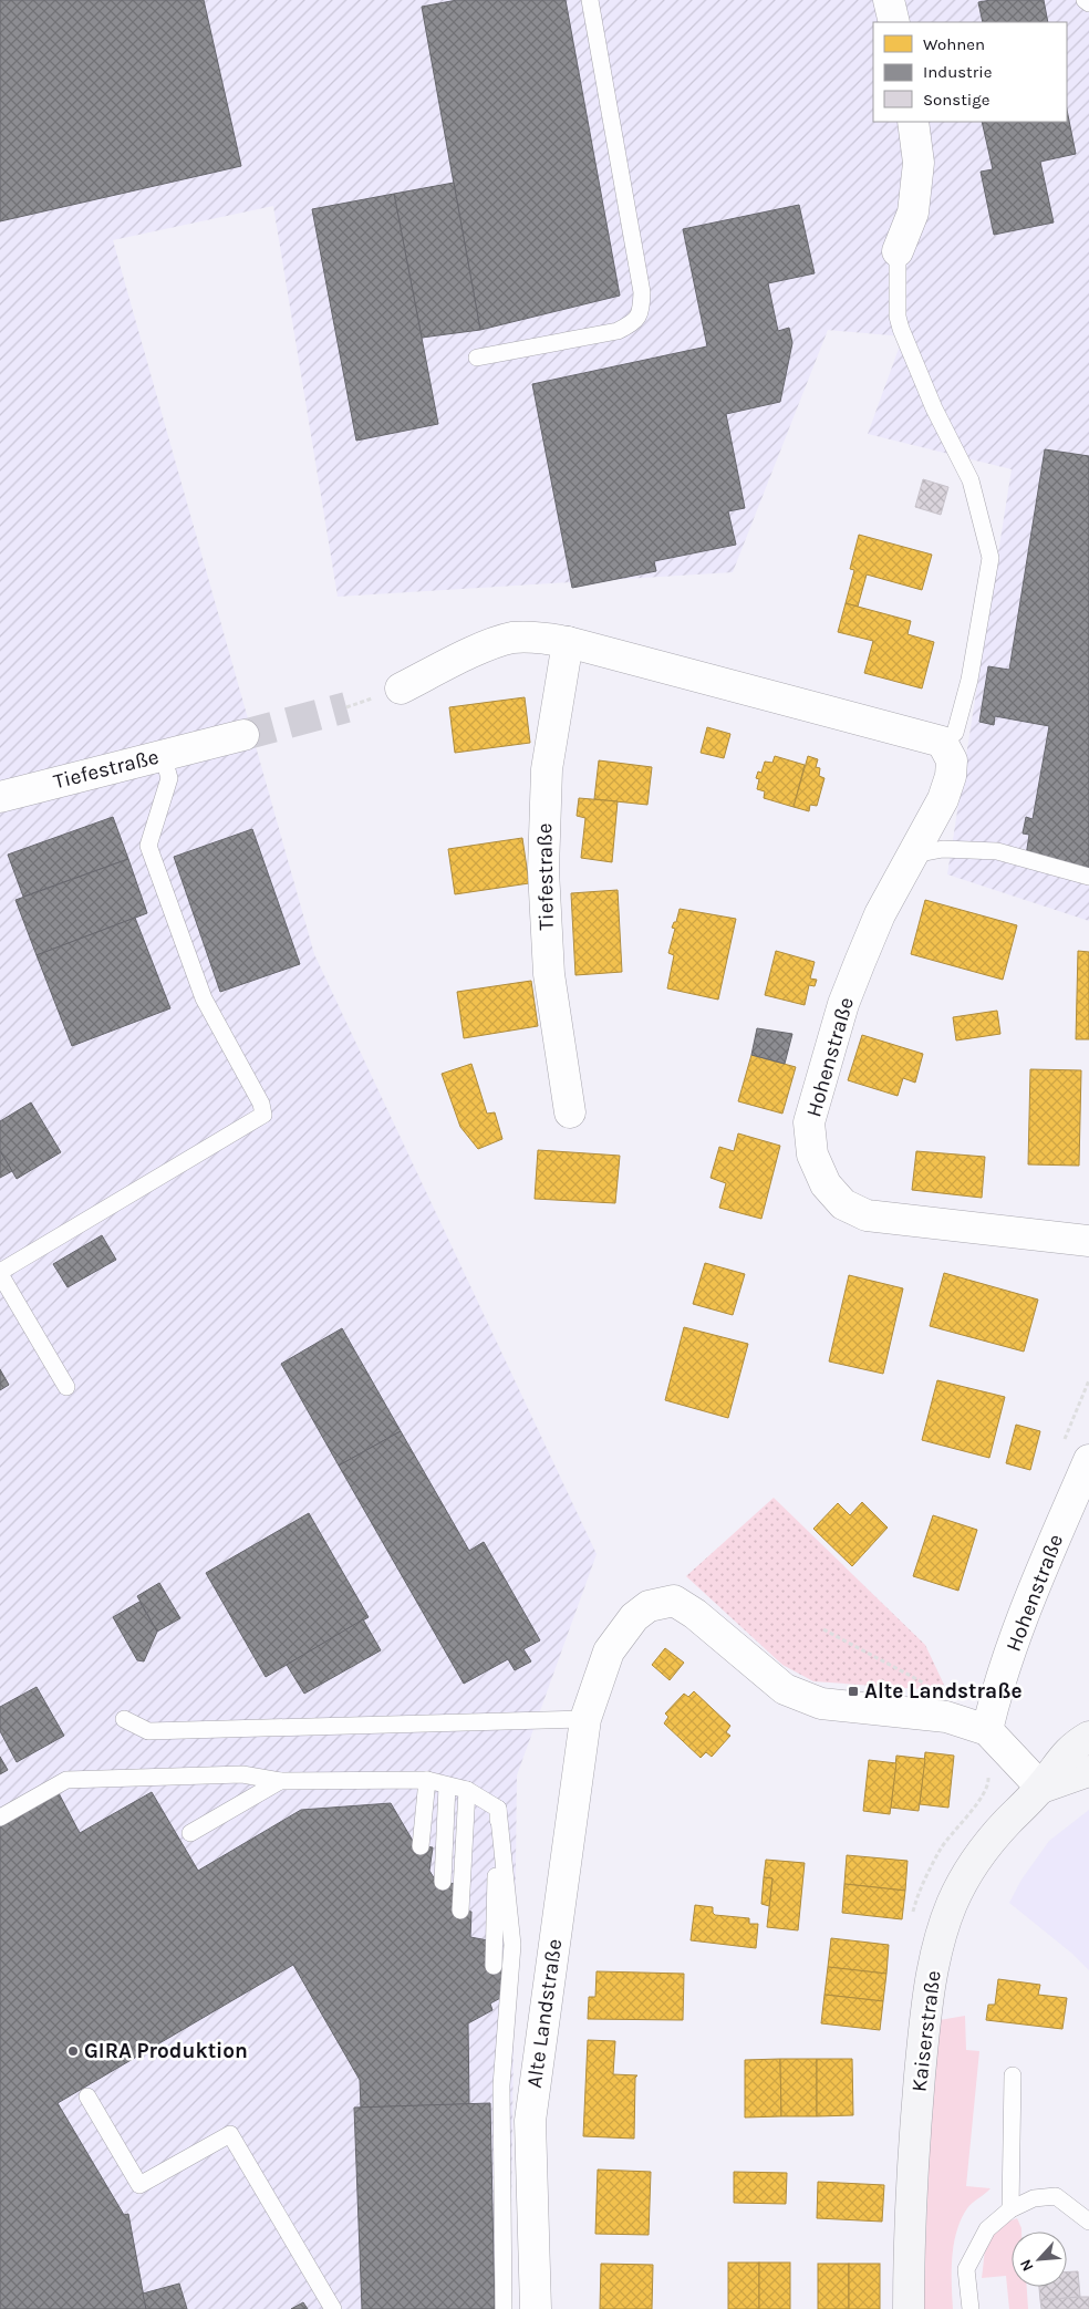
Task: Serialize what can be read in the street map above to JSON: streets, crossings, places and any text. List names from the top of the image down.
{
  "streets": {
    "main road": ["Kaiserstraße"],
    "street": ["Tiefestraße", "Hohenstraße", "Alte Landstraße"]
  },
  "crossings": [
    ["Hohenstraße", "Alte Landstraße"],
    ["Alte Landstraße", "Kaiserstraße"]
  ],
  "places": {
    "transit": ["Alte Landstraße"],
    "other": ["GIRA Produktion"]
  },
  "legend": ["Wohnen", "Industrie", "Sonstige"],
  "north": "bottom left"
}
